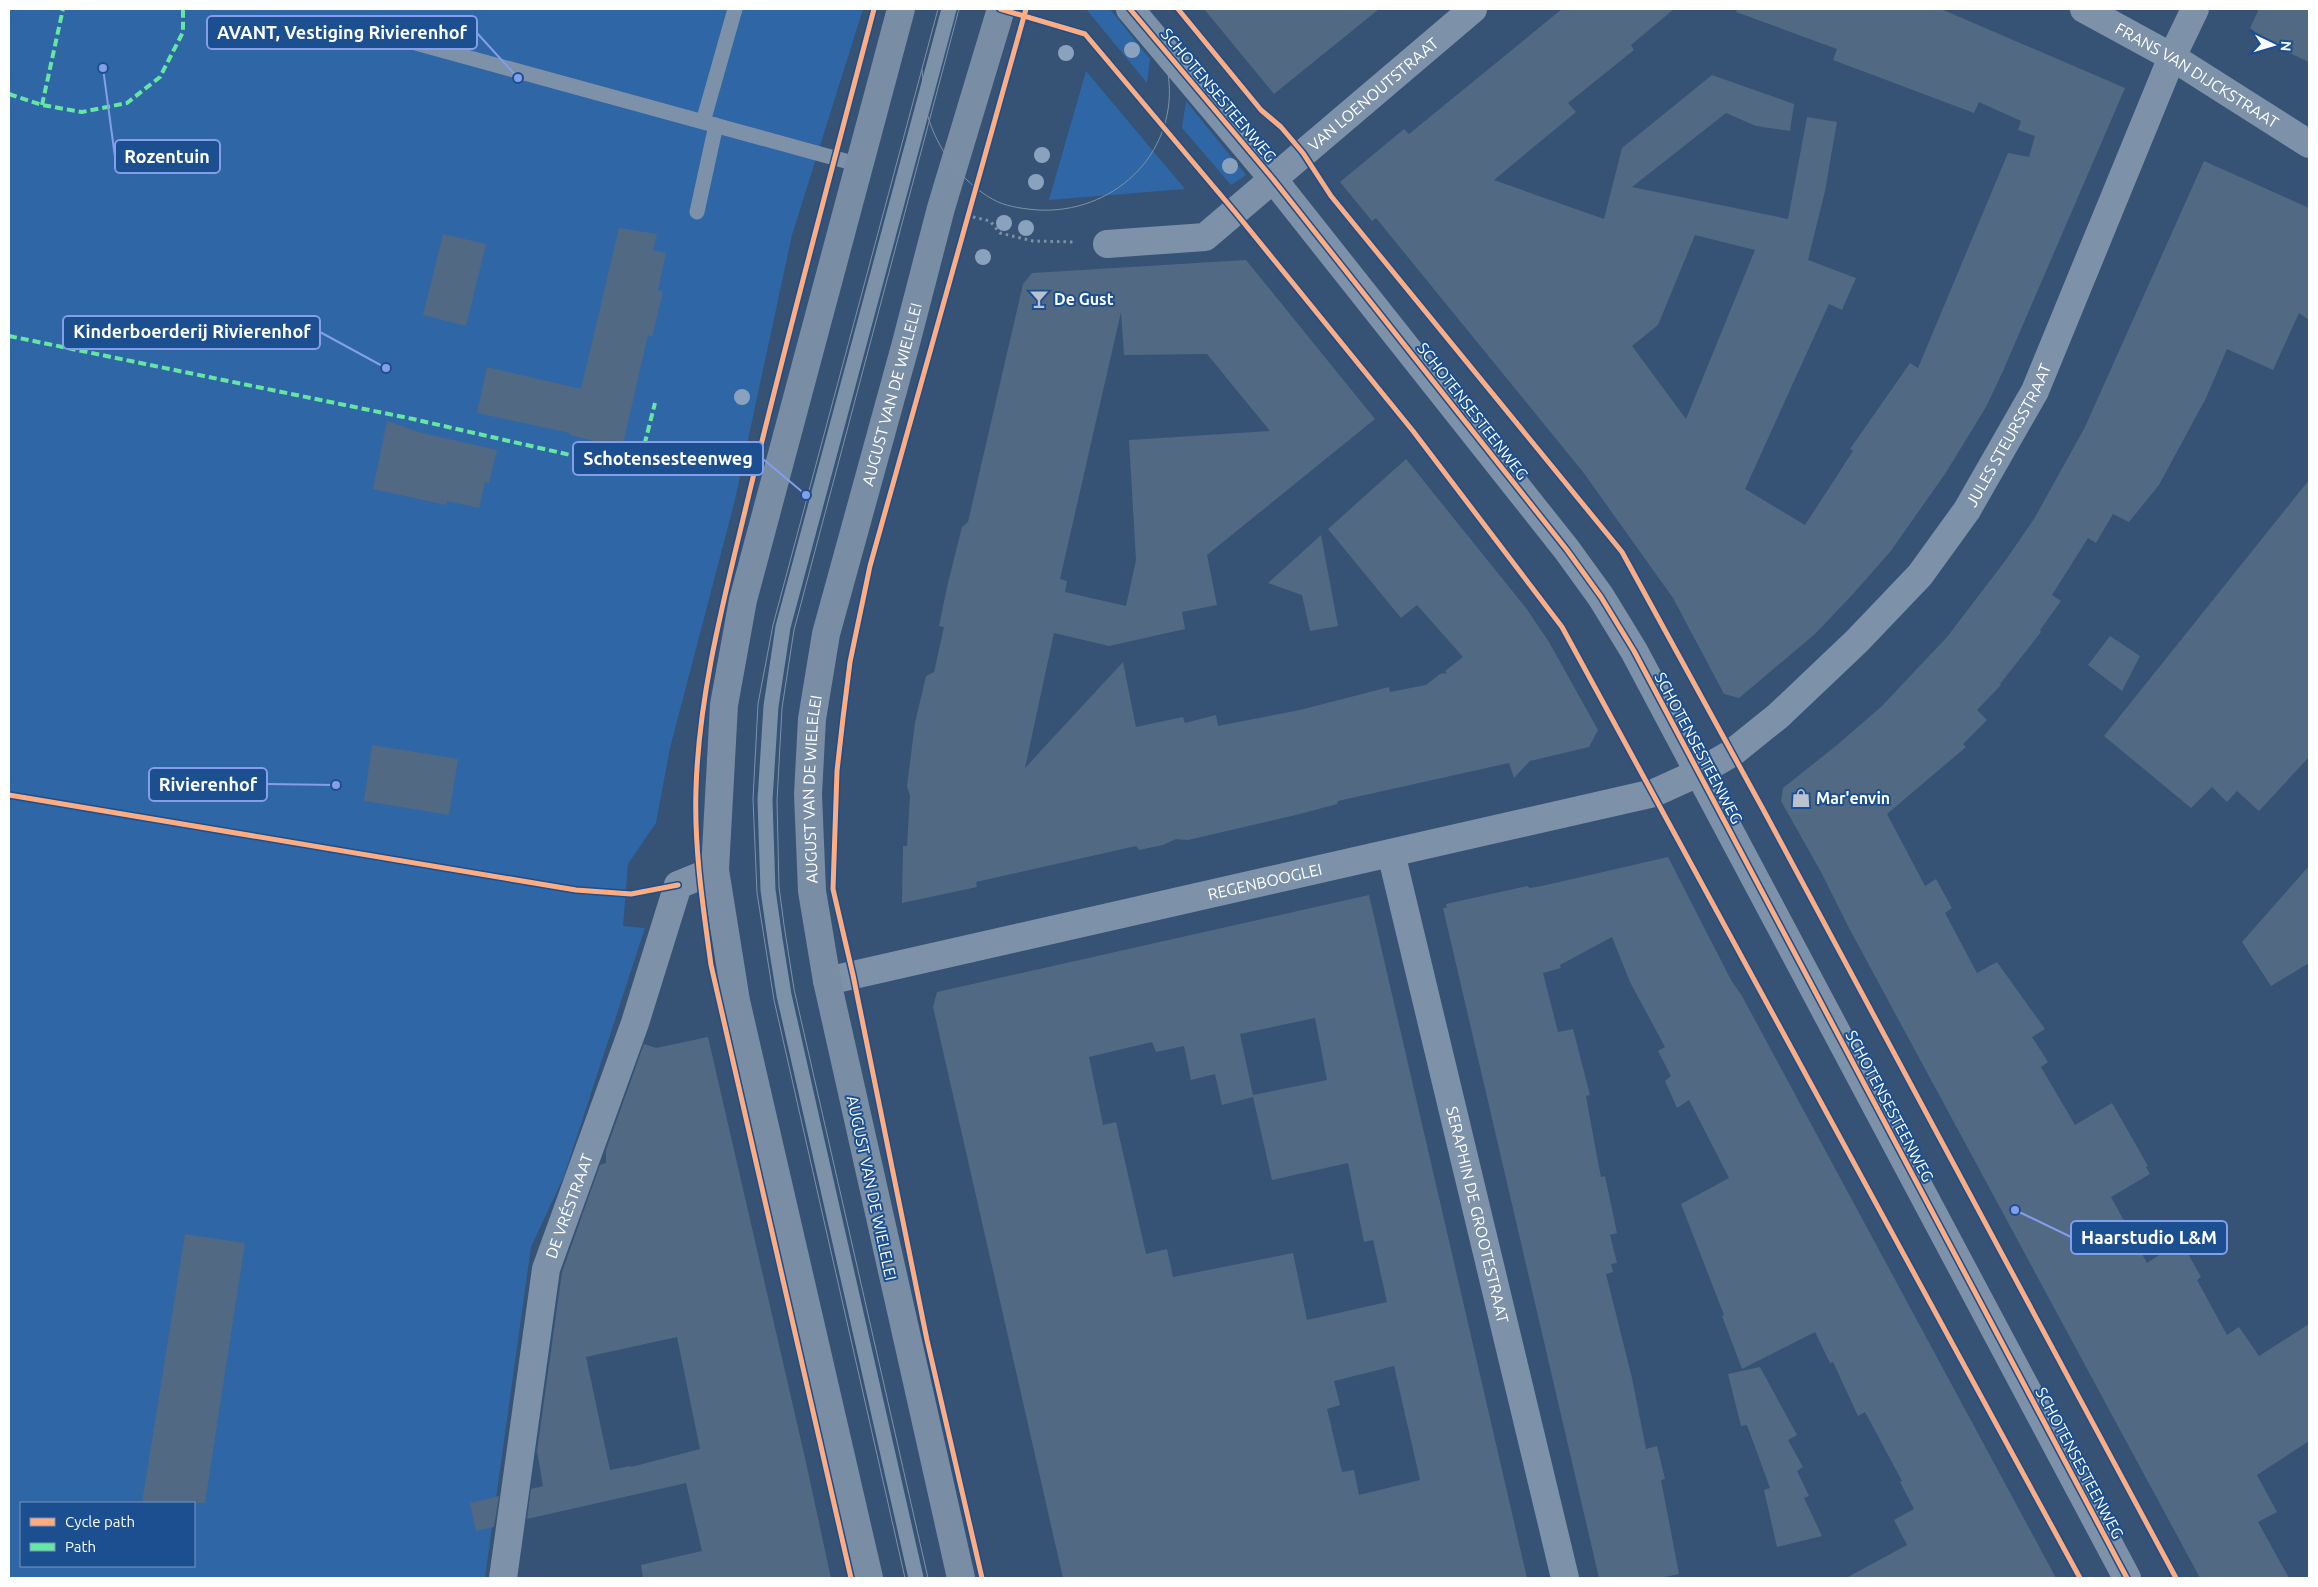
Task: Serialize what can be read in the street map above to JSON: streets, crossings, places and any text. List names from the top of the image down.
{
  "streets": {
    "main road": ["AUGUST VAN DE WIELELEI"],
    "street": [
      "FRANS VAN DIJCKSTRAAT",
      "VAN LOENOUTSTRAAT",
      "SCHOTENSESTEENWEG",
      "JULES STEURSSTRAAT",
      "REGENBOOGLEI",
      "DE VRÉSTRAAT",
      "SERAPHIN DE GROOTESTRAAT"
    ]
  },
  "crossings": [
    ["FRANS VAN DIJCKSTRAAT", "JULES STEURSSTRAAT"],
    ["VAN LOENOUTSTRAAT", "SCHOTENSESTEENWEG"],
    ["SCHOTENSESTEENWEG", "JULES STEURSSTRAAT"],
    ["SCHOTENSESTEENWEG", "REGENBOOGLEI"],
    ["AUGUST VAN DE WIELELEI", "REGENBOOGLEI"],
    ["JULES STEURSSTRAAT", "REGENBOOGLEI"],
    ["REGENBOOGLEI", "SERAPHIN DE GROOTESTRAAT"]
  ],
  "places": {
    "other": [
      "Rozentuin",
      "AVANT, Vestiging Rivierenhof",
      "Kinderboerderij Rivierenhof",
      "Schotensesteenweg",
      "Rivierenhof",
      "Haarstudio L&M"
    ],
    "bar": ["De Gust"],
    "shop": ["Mar'envin"]
  },
  "legend": ["Cycle path", "Path"],
  "north": "right"
}
